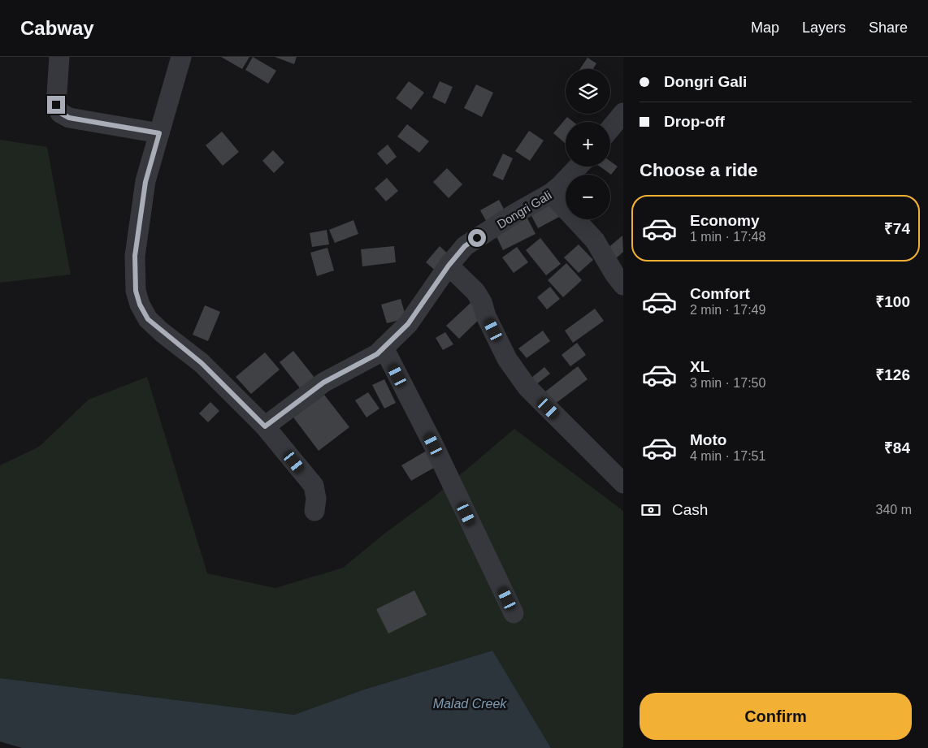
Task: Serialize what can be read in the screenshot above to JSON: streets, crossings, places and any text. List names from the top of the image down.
{
  "streets": {
    "street": ["Dongri Gali"]
  },
  "water": ["Malad Creek"],
  "page": {
    "header": "Cabway",
    "nav": ["Map", "Layers", "Share"],
    "banner": ["Dongri Gali", "Drop-off"],
    "map_buttons": ["+", "−"],
    "heading": "Choose a ride",
    "list": [
      {
        "name": "Economy",
        "note": "1 min · 17:48",
        "value": "₹74"
      },
      {
        "name": "Comfort",
        "note": "2 min · 17:49",
        "value": "₹100"
      },
      {
        "name": "XL",
        "note": "3 min · 17:50",
        "value": "₹126"
      },
      {
        "name": "Moto",
        "note": "4 min · 17:51",
        "value": "₹84"
      }
    ],
    "pay": ["Cash", "340 m"],
    "buttons": "Confirm"
  }
}
